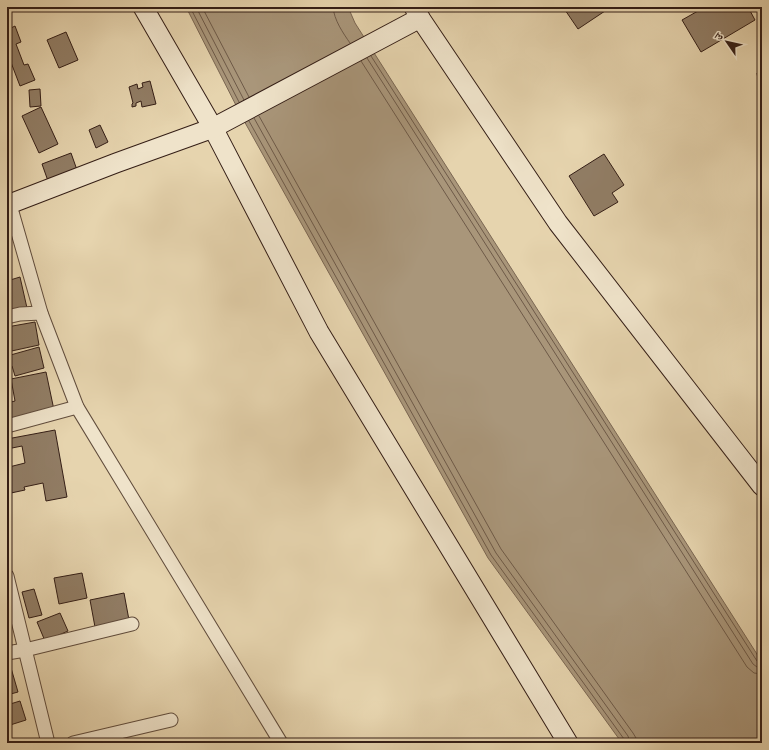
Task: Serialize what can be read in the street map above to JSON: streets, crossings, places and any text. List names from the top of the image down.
{
  "north": "top left"
}
